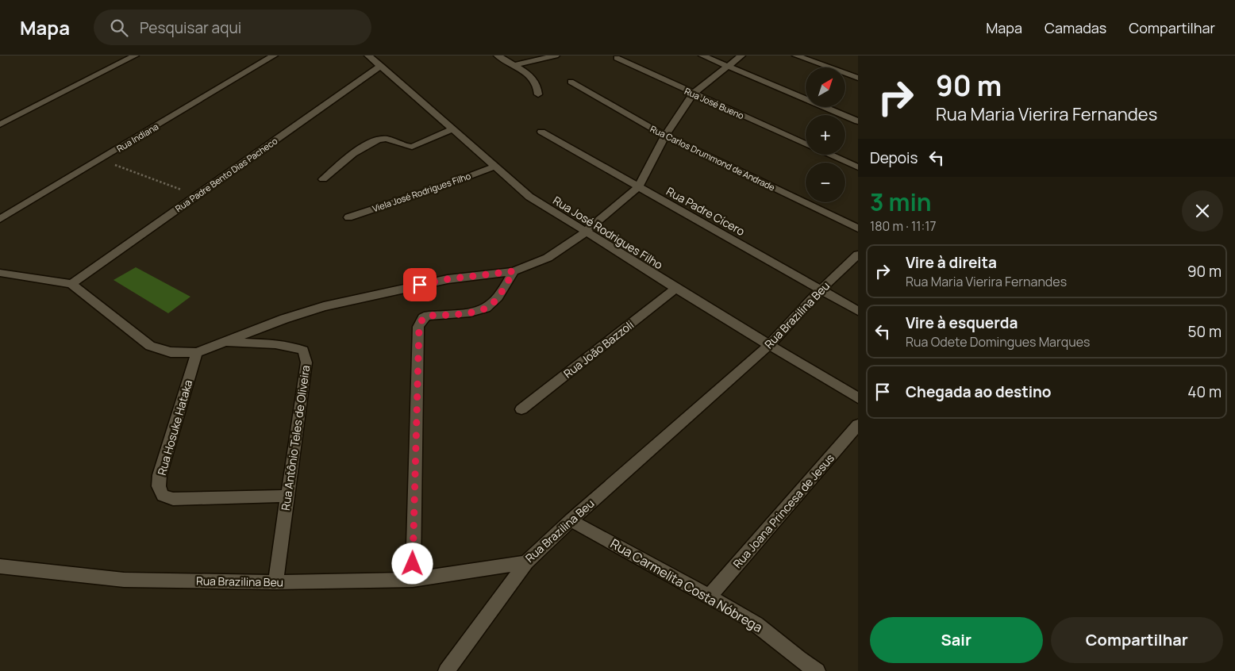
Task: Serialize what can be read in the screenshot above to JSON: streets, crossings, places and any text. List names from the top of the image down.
{
  "streets": {
    "street": [
      "Rua José Bueno",
      "Rua Indiana",
      "Rua Carlos Drummond de Andrade",
      "Rua Padre Bento Dias Pacheco",
      "Viela José Rodrigues Filho",
      "Rua Padre Cícero",
      "Rua José Rodrigues Filho",
      "Rua Brazilina Beu",
      "Rua João Bazzoli",
      "Rua Hosuke Hataka",
      "Rua Antônio Teles de Oliveira",
      "Rua Joana Princesa de Jesus",
      "Rua Carmelita Costa Nóbrega"
    ]
  },
  "crossings": [
    ["Rua Padre Bento Dias Pacheco", "Rua José Rodrigues Filho"],
    ["Viela José Rodrigues Filho", "Rua José Rodrigues Filho"],
    ["Rua Padre Cícero", "Rua Brazilina Beu"],
    ["Rua José Rodrigues Filho", "Rua Brazilina Beu"],
    ["Rua José Rodrigues Filho", "Rua João Bazzoli"],
    ["Rua Brazilina Beu", "Rua Antônio Teles de Oliveira"],
    ["Rua Brazilina Beu", "Rua Carmelita Costa Nóbrega"],
    ["Rua Hosuke Hataka", "Rua Antônio Teles de Oliveira"],
    ["Rua Joana Princesa de Jesus", "Rua Carmelita Costa Nóbrega"]
  ],
  "north": "top right",
  "page": {
    "header": "Mapa",
    "search": "Pesquisar aqui",
    "nav": ["Mapa", "Camadas", "Compartilhar"],
    "turn": ["90 m", "Rua Maria Vierira Fernandes"],
    "map_buttons": ["+", "−"],
    "then": "Depois",
    "heading": ["3 min", "180 m · 11:17"],
    "list": [
      {
        "name": "Vire à direita",
        "note": "Rua Maria Vierira Fernandes",
        "value": "90 m"
      },
      {
        "name": "Vire à esquerda",
        "note": "Rua Odete Domingues Marques",
        "value": "50 m"
      },
      {
        "name": "Chegada ao destino",
        "value": "40 m"
      }
    ],
    "buttons": ["Sair", "Compartilhar"]
  }
}
